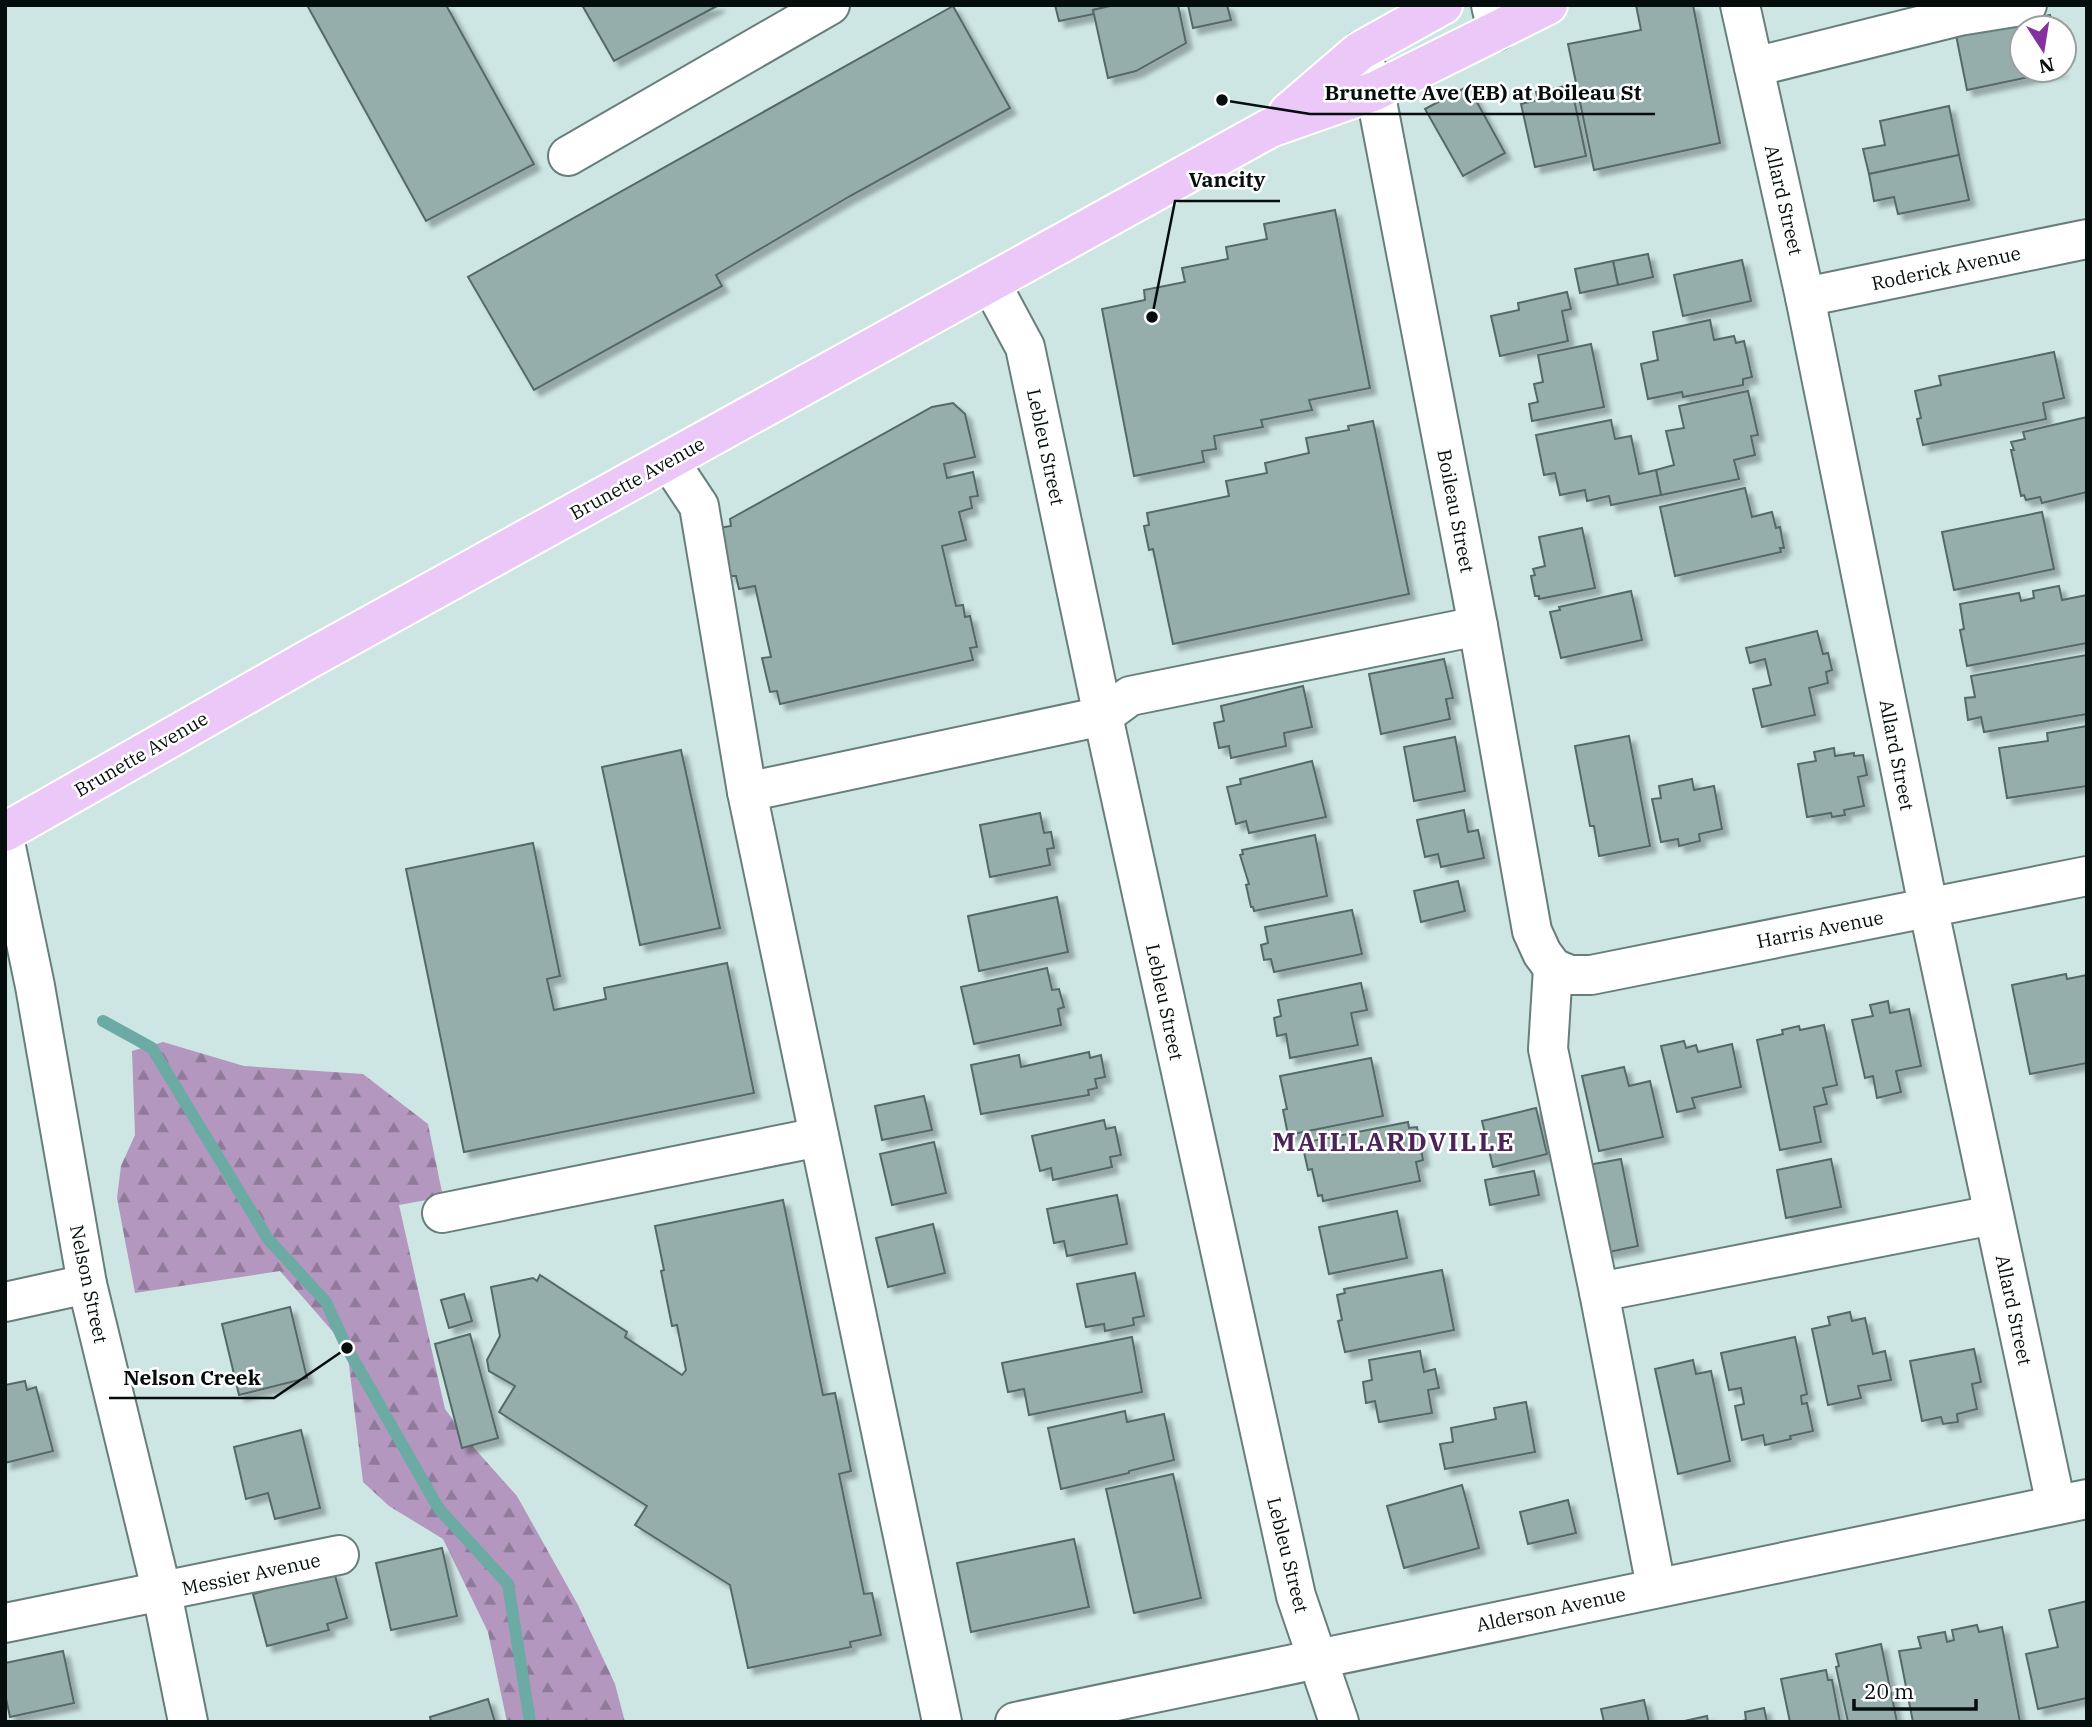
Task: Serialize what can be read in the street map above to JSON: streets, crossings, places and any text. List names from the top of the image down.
{
  "streets": {
    "main road": ["Brunette Avenue"],
    "street": [
      "Allard Street",
      "Roderick Avenue",
      "Lebleu Street",
      "Boileau Street",
      "Harris Avenue",
      "Nelson Street",
      "Messier Avenue",
      "Alderson Avenue"
    ]
  },
  "crossings": [
    ["Allard Street", "Roderick Avenue"],
    ["Allard Street", "Harris Avenue"],
    ["Allard Street", "Alderson Avenue"],
    ["Lebleu Street", "Brunette Avenue"],
    ["Lebleu Street", "Alderson Avenue"],
    ["Brunette Avenue", "Boileau Street"],
    ["Boileau Street", "Harris Avenue"],
    ["Nelson Street", "Messier Avenue"]
  ],
  "districts": ["MAILLARDVILLE"],
  "places": ["Brunette Ave (EB) at Boileau St", "Vancity", "Nelson Creek"],
  "scale_bar": "20 m",
  "north": "bottom"
}
